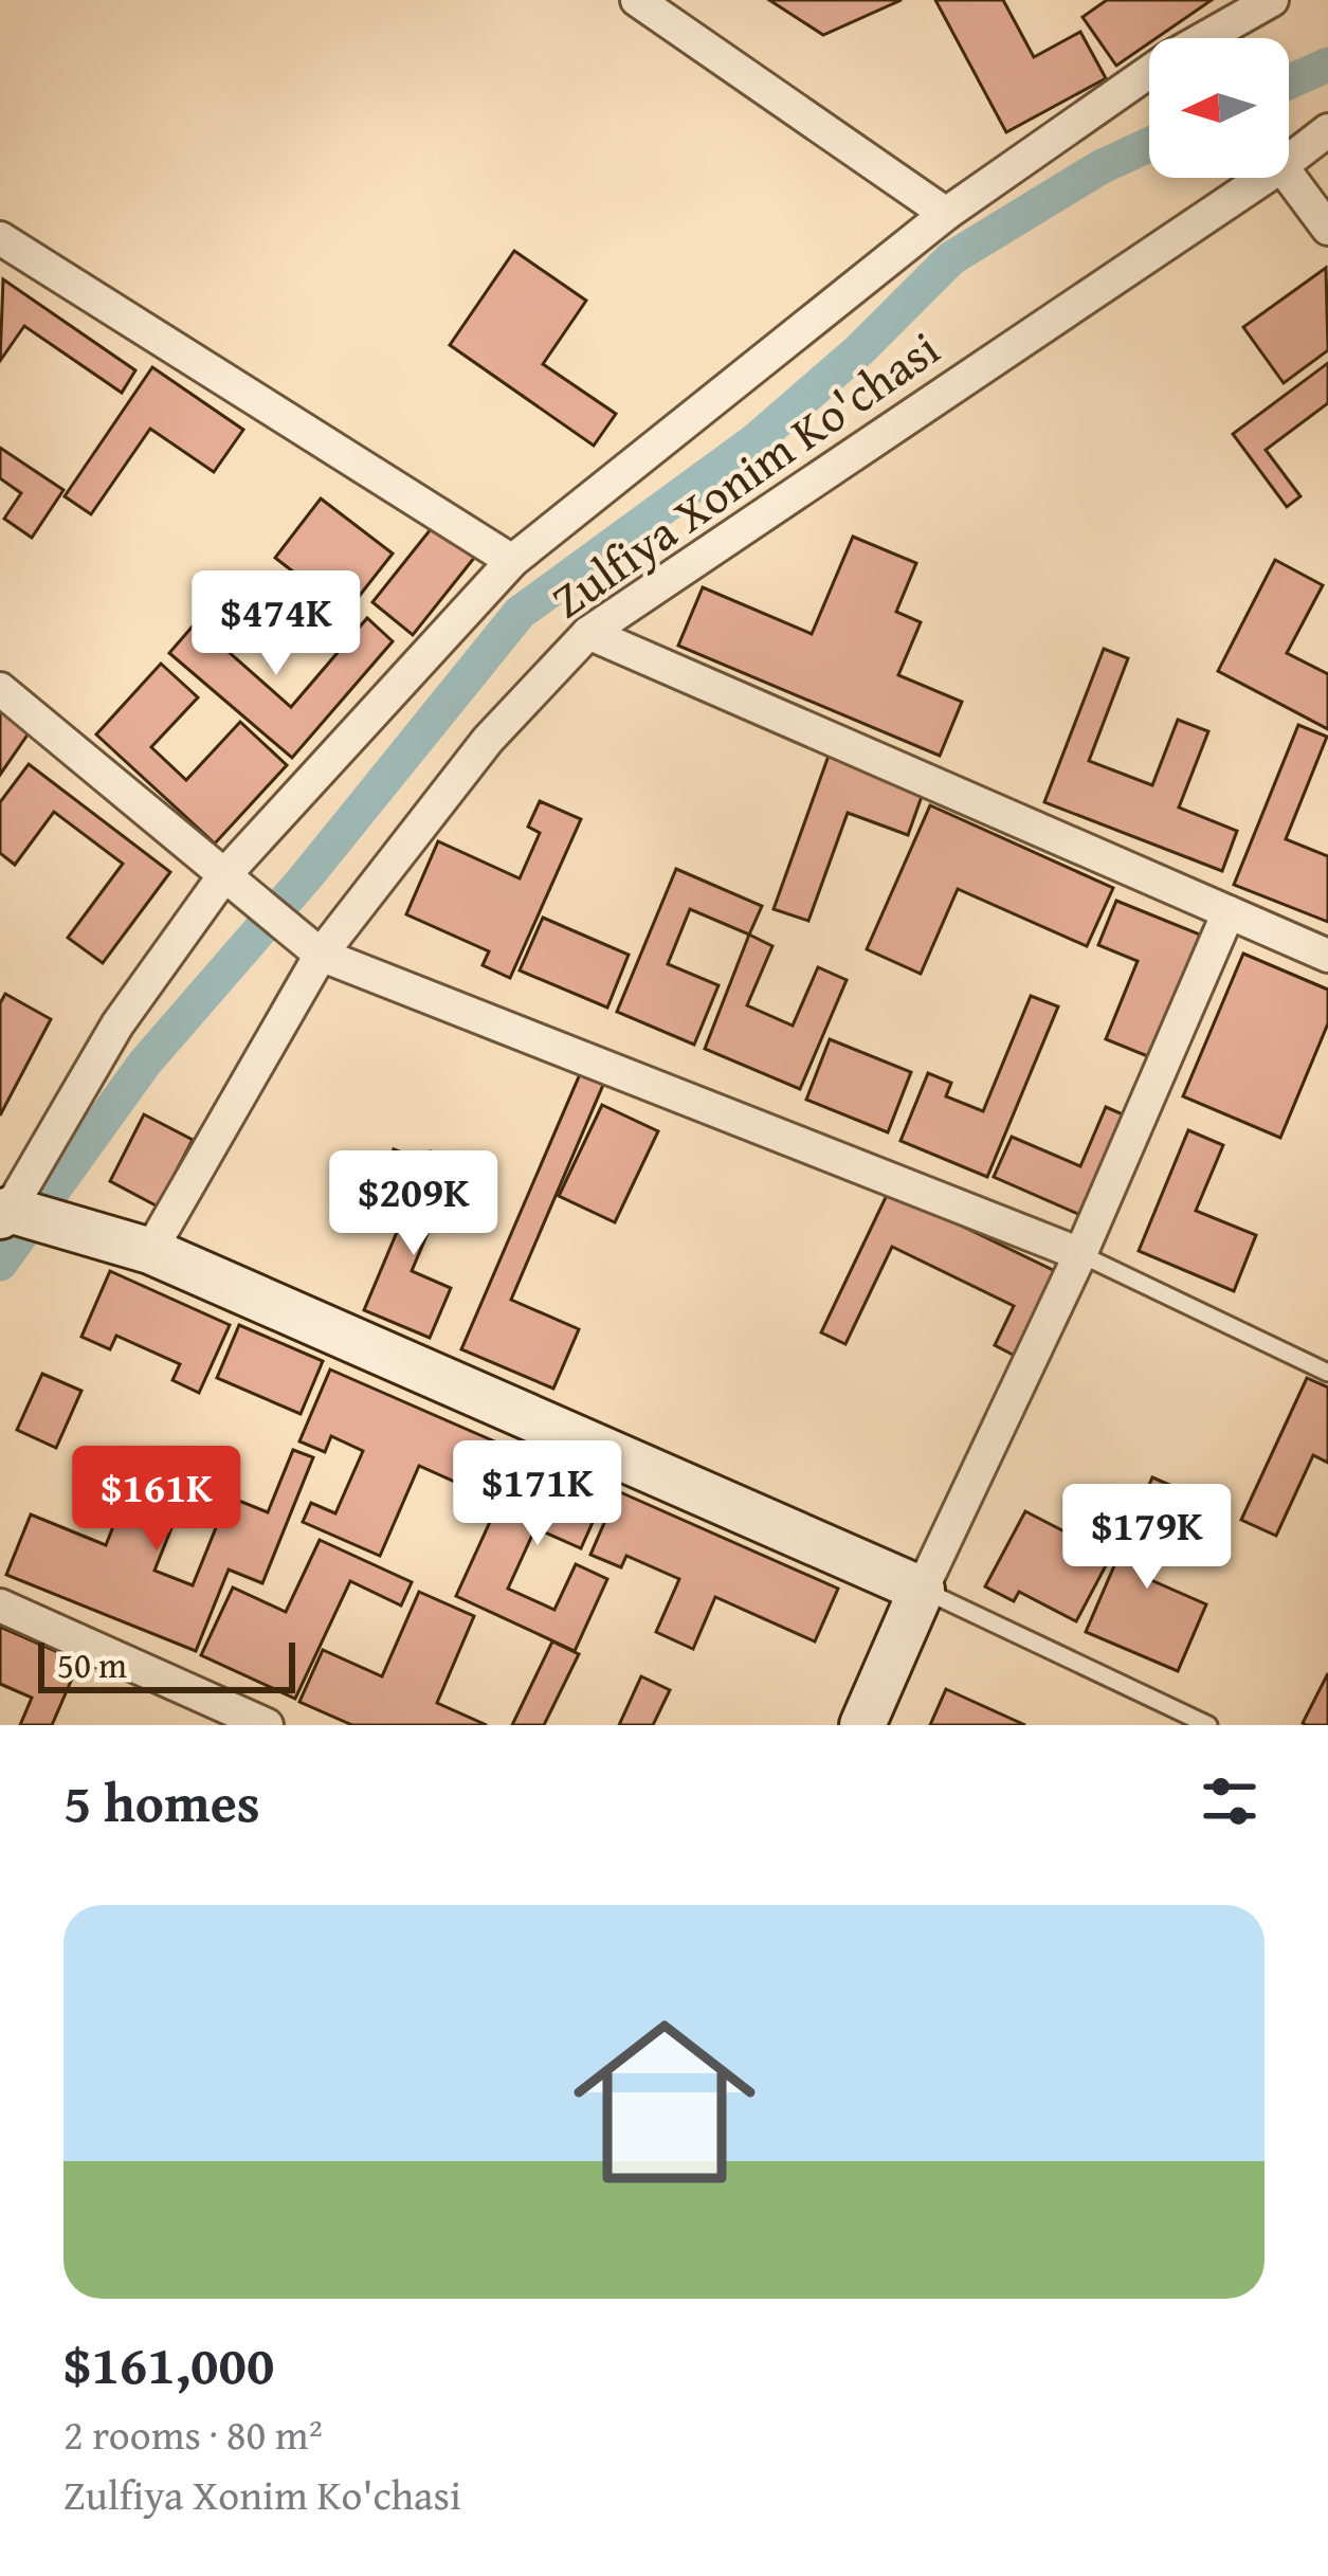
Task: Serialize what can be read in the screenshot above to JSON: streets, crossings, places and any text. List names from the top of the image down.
{
  "streets": {
    "street": ["Zulfiya Xonim Ko'chasi"]
  },
  "scale_bar": "50 m",
  "north": "left",
  "page": {
    "price": [
      "$474K",
      "$209K",
      "$171K",
      "$161K",
      "$179K"
    ],
    "scale": "50 m",
    "heading": "5 homes",
    "list": [
      {
        "name": "$161,000",
        "note": "2 rooms · 80 m² · Zulfiya Xonim Ko'chasi"
      }
    ]
  }
}
